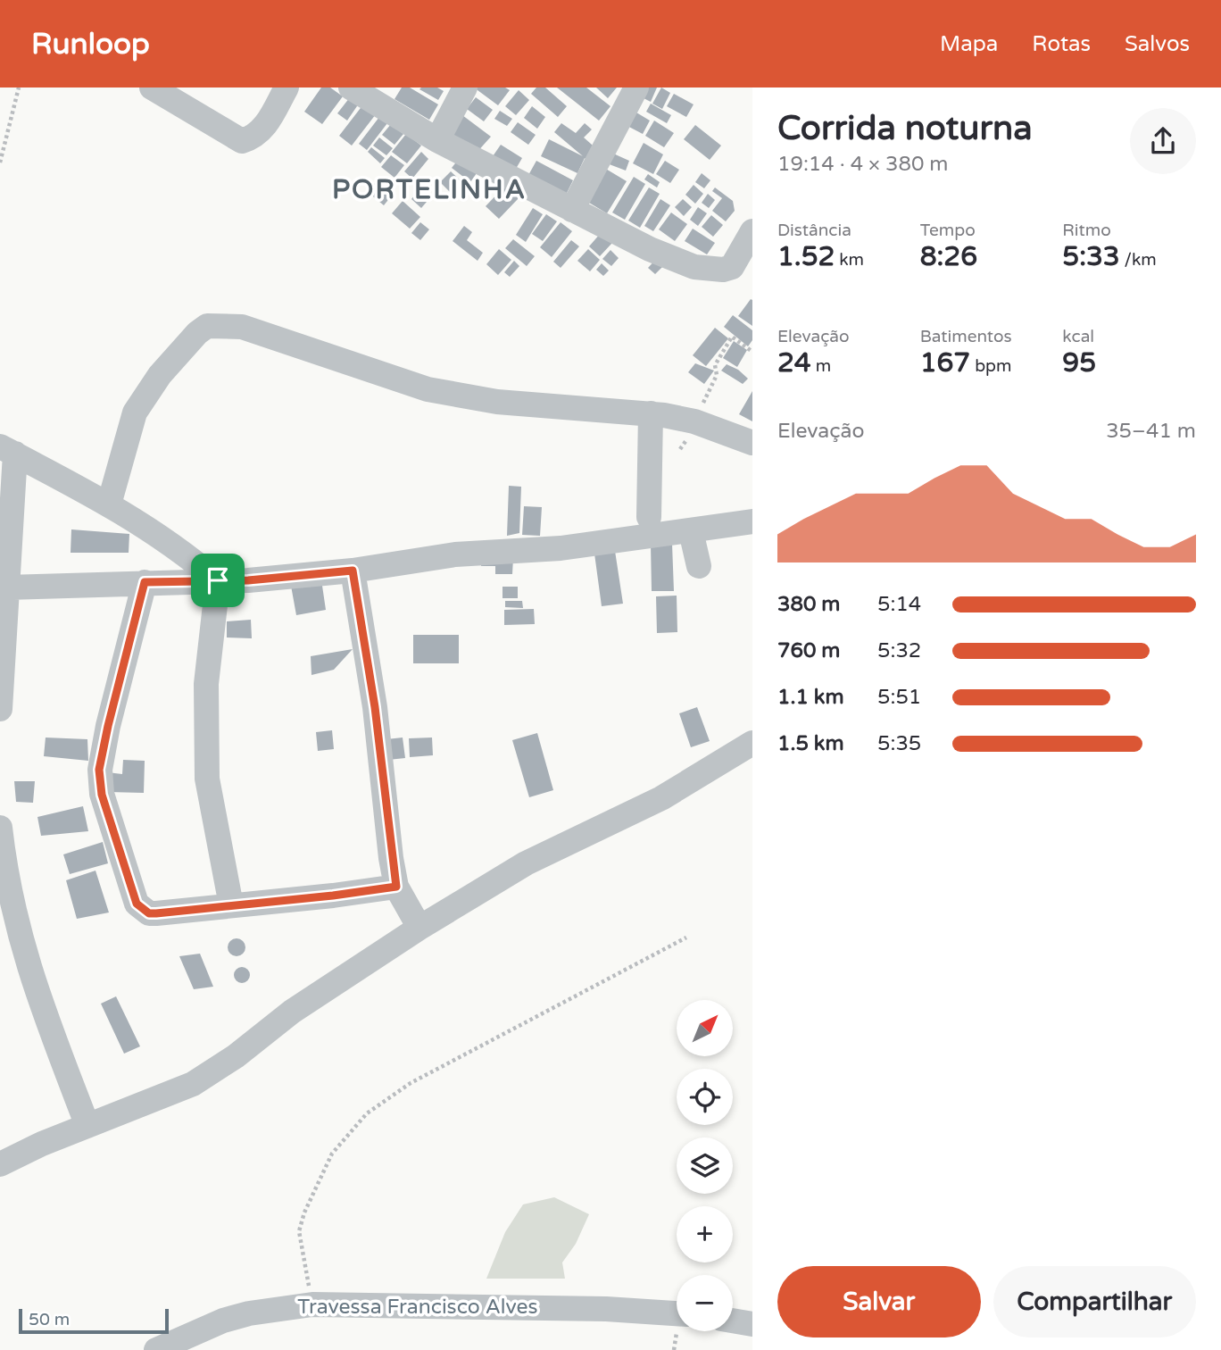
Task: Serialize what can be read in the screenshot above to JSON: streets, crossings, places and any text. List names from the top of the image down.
{
  "streets": {
    "street": ["Travessa Francisco Alves"]
  },
  "districts": ["PORTELINHA"],
  "scale_bar": "50 m",
  "north": "top right",
  "page": {
    "header": "Runloop",
    "nav": ["Mapa", "Rotas", "Salvos"],
    "heading": ["Corrida noturna", "19:14 · 4 × 380 m"],
    "stats": [
      ["Distância", "1.52 km"],
      ["Tempo", "8:26"],
      ["Ritmo", "5:33 /km"],
      ["Elevação", "24 m"],
      ["Batimentos", "167 bpm"],
      ["kcal", "95"]
    ],
    "chart": ["Elevação", "35–41 m"],
    "list": [
      {
        "name": "380 m",
        "note": "5:14"
      },
      {
        "name": "760 m",
        "note": "5:32"
      },
      {
        "name": "1.1 km",
        "note": "5:51"
      },
      {
        "name": "1.5 km",
        "note": "5:35"
      }
    ],
    "map_buttons": ["+", "−"],
    "buttons": ["Salvar", "Compartilhar"],
    "scale": "50 m"
  }
}
